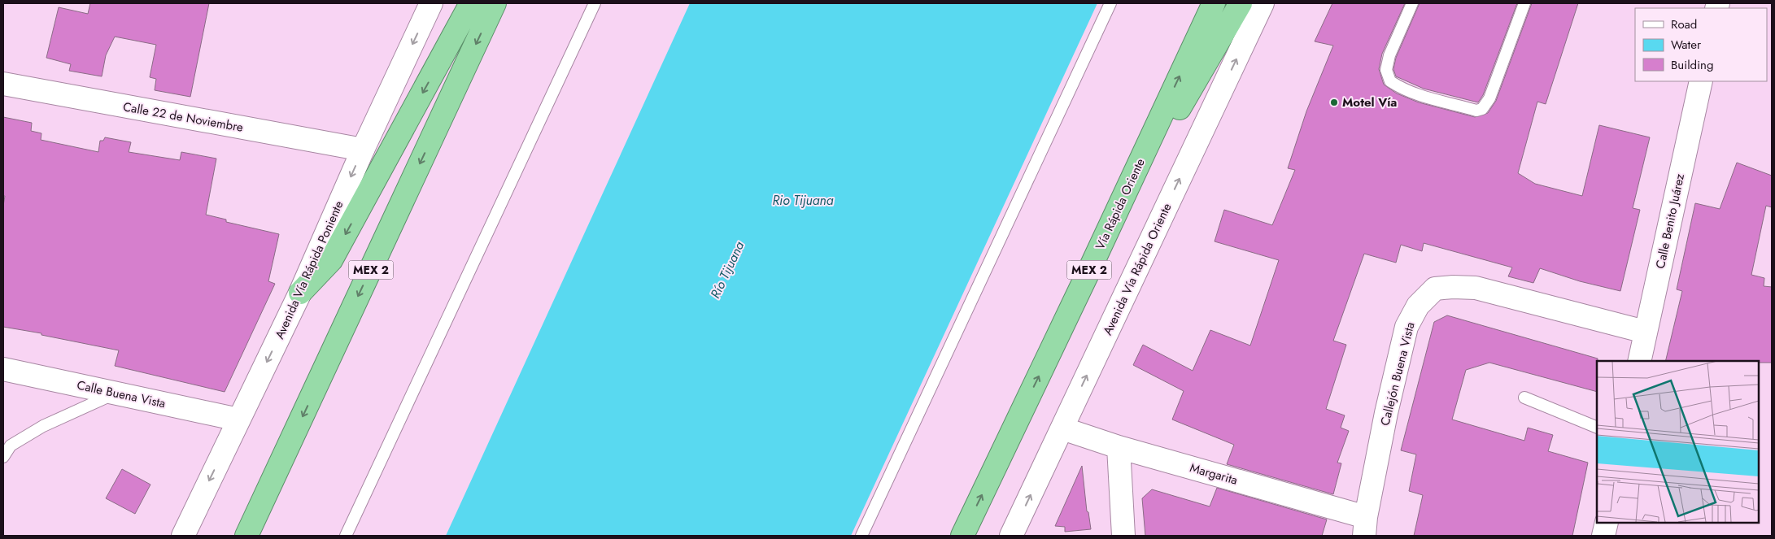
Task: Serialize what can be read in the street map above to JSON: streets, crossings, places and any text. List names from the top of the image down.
{
  "streets": {
    "highway": ["Vía Rápida Oriente", "MEX 2"],
    "street": [
      "Calle 22 de Noviembre",
      "Calle Benito Juárez",
      "Avenida Vía Rápida Oriente",
      "Avenida Vía Rápida Poniente",
      "Callejón Buena Vista",
      "Calle Buena Vista",
      "Margarita"
    ]
  },
  "crossings": [
    ["Calle 22 de Noviembre", "Avenida Vía Rápida Poniente"],
    ["Calle Benito Juárez", "Callejón Buena Vista"],
    ["Avenida Vía Rápida Oriente", "Margarita"],
    ["Avenida Vía Rápida Poniente", "Calle Buena Vista"],
    ["Callejón Buena Vista", "Margarita"]
  ],
  "one_way": ["Avenida Vía Rápida Oriente", "Avenida Vía Rápida Poniente"],
  "water": ["Rio Tijuana", "Río Tijuana"],
  "places": ["Motel Vía"],
  "legend": ["Road", "Water", "Building"]
}
